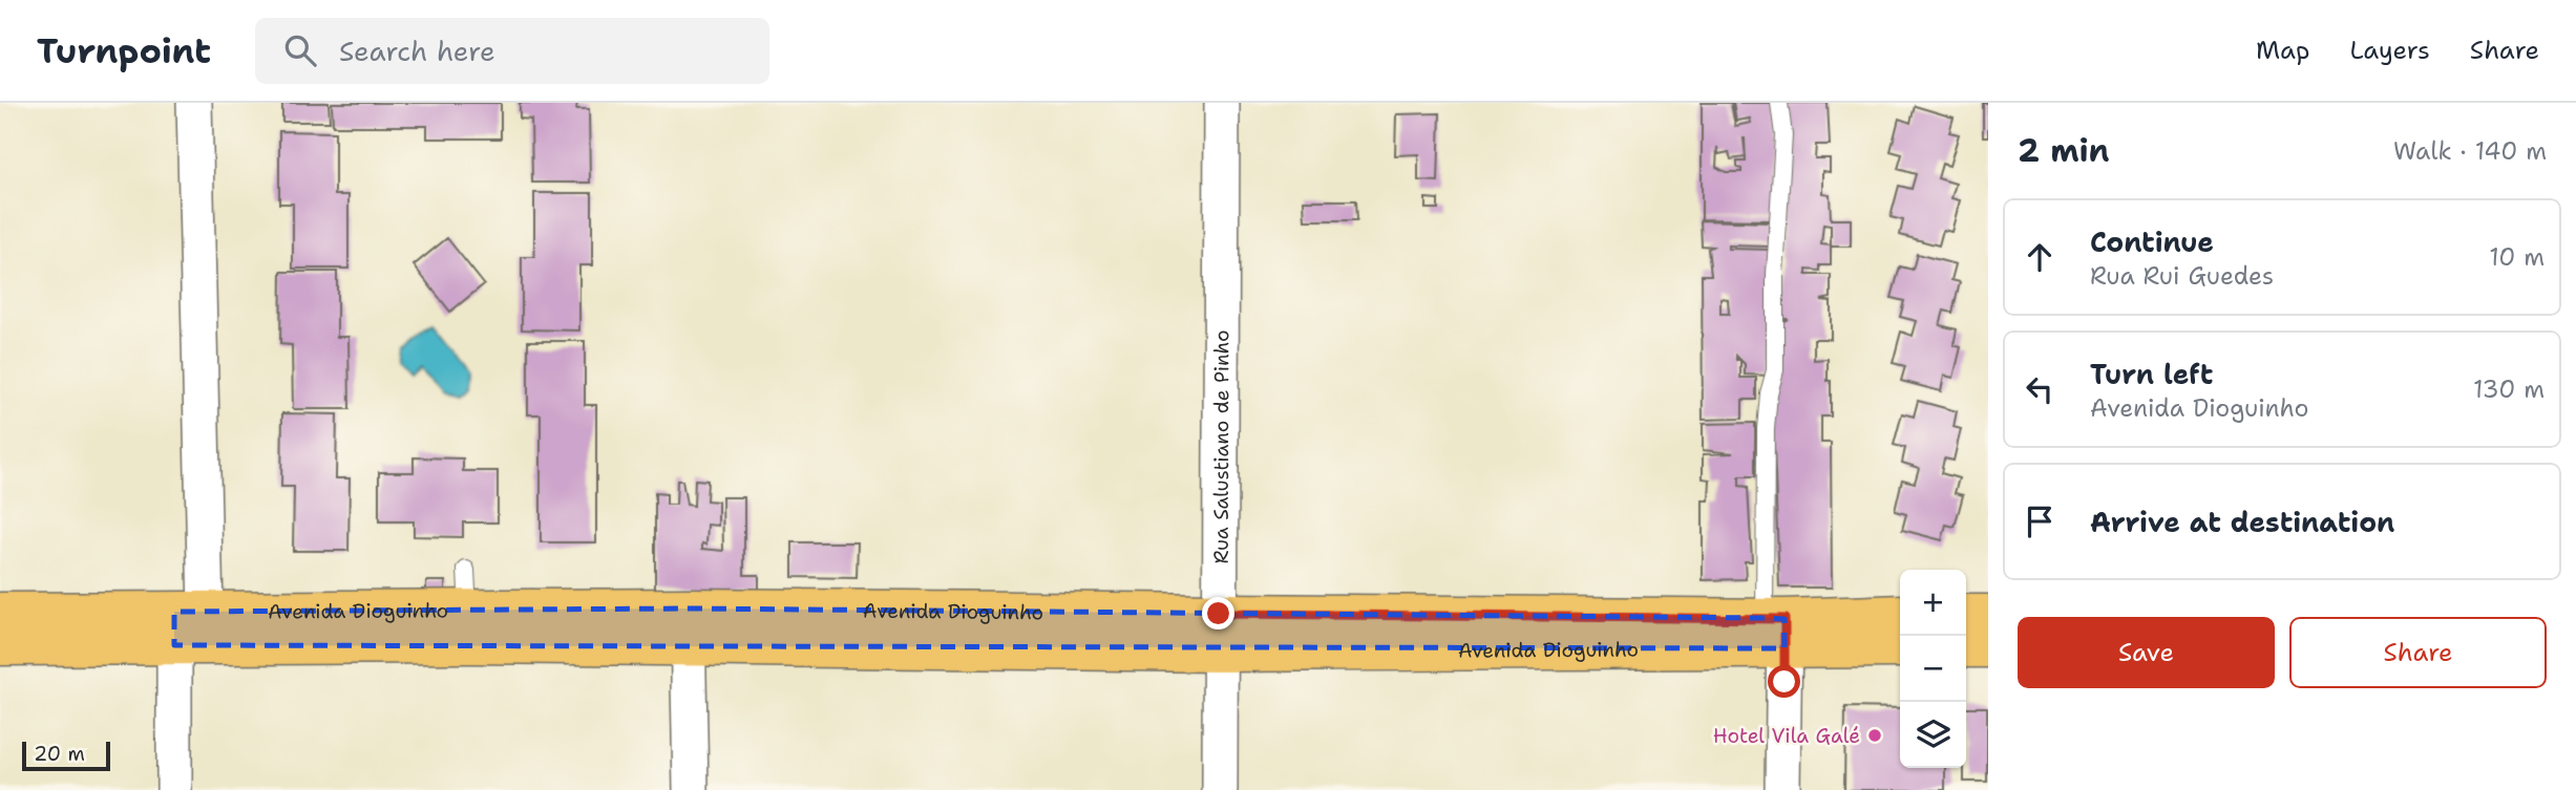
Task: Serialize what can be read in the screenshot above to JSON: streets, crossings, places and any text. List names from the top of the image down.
{
  "streets": {
    "main road": ["Avenida Dioguinho"],
    "street": ["Rua Salustiano de Pinho"]
  },
  "crossings": [
    ["Rua Salustiano de Pinho", "Avenida Dioguinho"]
  ],
  "places": ["Hotel Vila Galé"],
  "scale_bar": "20 m",
  "page": {
    "header": "Turnpoint",
    "search": "Search here",
    "nav": ["Map", "Layers", "Share"],
    "heading": ["2 min", "Walk · 140 m"],
    "list": [
      ["Continue", "Rua Rui Guedes", "10 m"],
      ["Turn left", "Avenida Dioguinho", "130 m"],
      "Arrive at destination"
    ],
    "map_buttons": ["+", "−"],
    "buttons": ["Save", "Share"],
    "scale": "20 m"
  }
}
